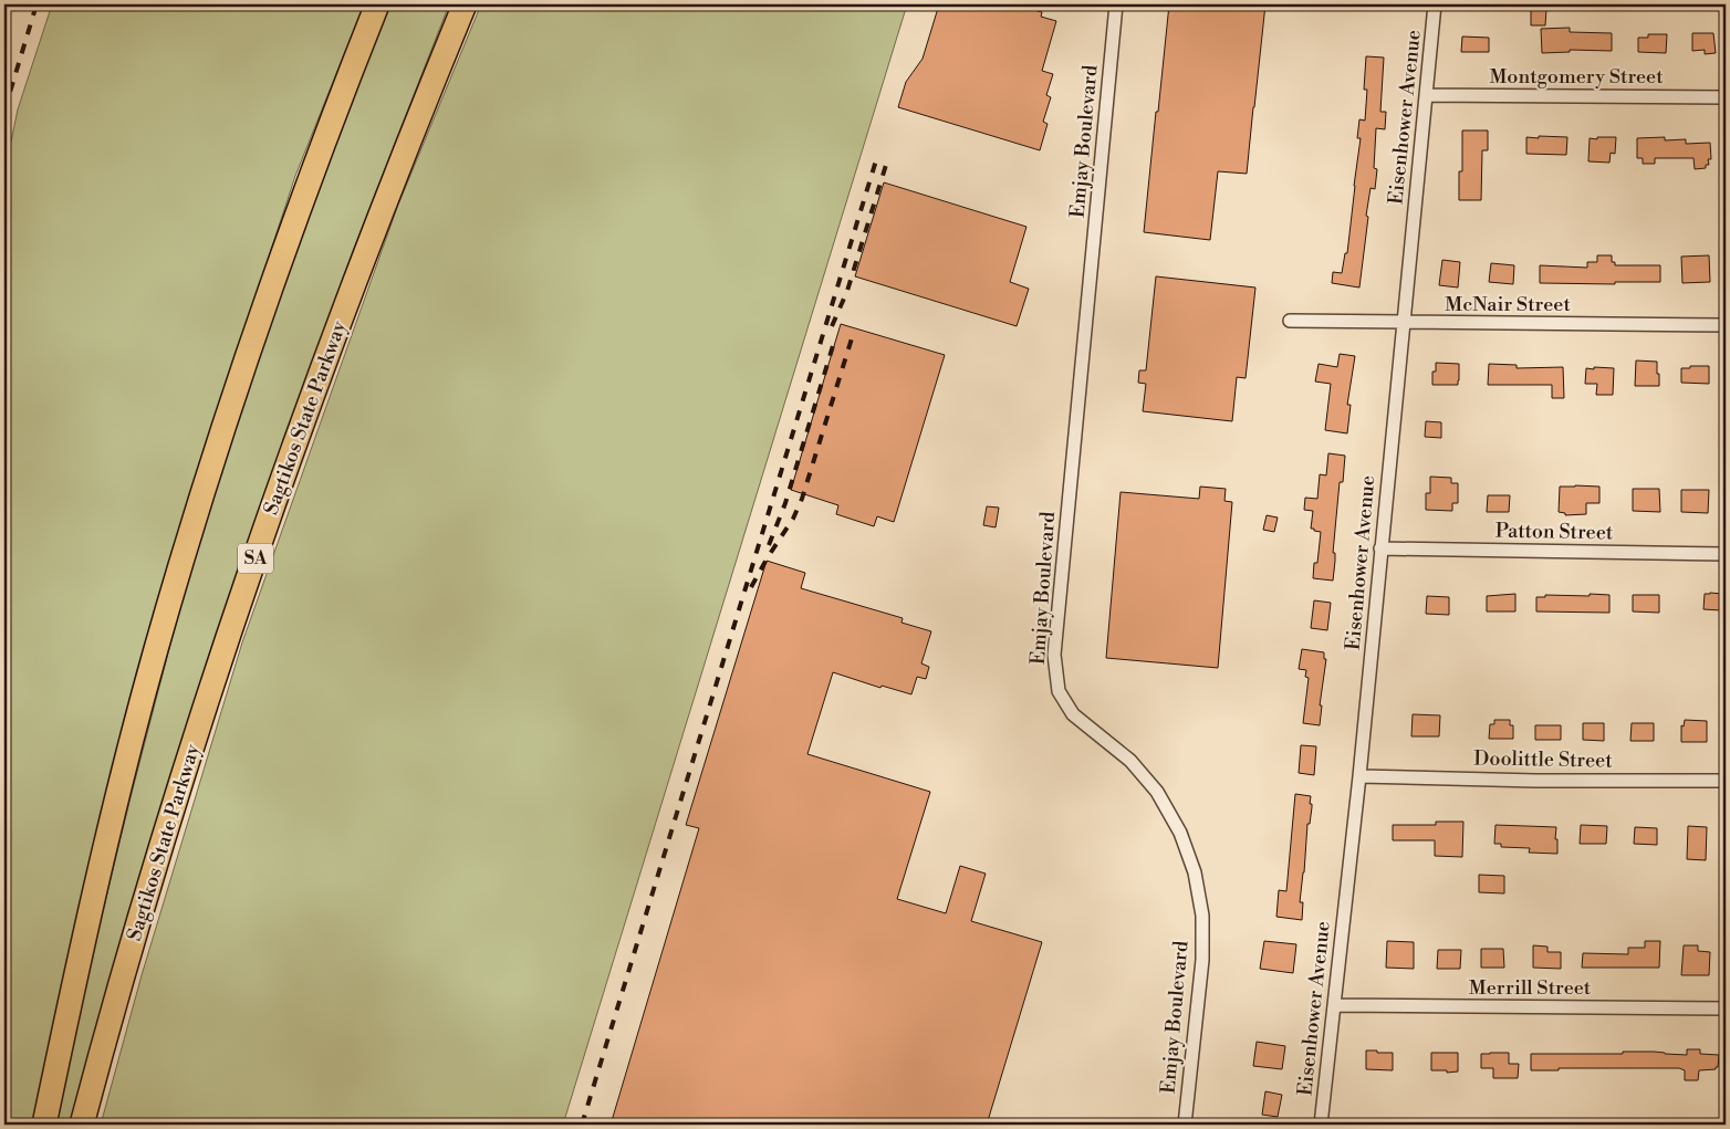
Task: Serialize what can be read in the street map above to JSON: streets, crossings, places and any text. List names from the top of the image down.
{
  "streets": {
    "highway": ["Sagtikos State Parkway", "SA"],
    "street": [
      "Montgomery Street",
      "Eisenhower Avenue",
      "Emjay Boulevard",
      "McNair Street",
      "Patton Street",
      "Doolittle Street",
      "Merrill Street"
    ]
  },
  "crossings": [
    ["Montgomery Street", "Eisenhower Avenue"],
    ["Eisenhower Avenue", "McNair Street"],
    ["Eisenhower Avenue", "Patton Street"],
    ["Eisenhower Avenue", "Doolittle Street"],
    ["Eisenhower Avenue", "Merrill Street"]
  ]
}
